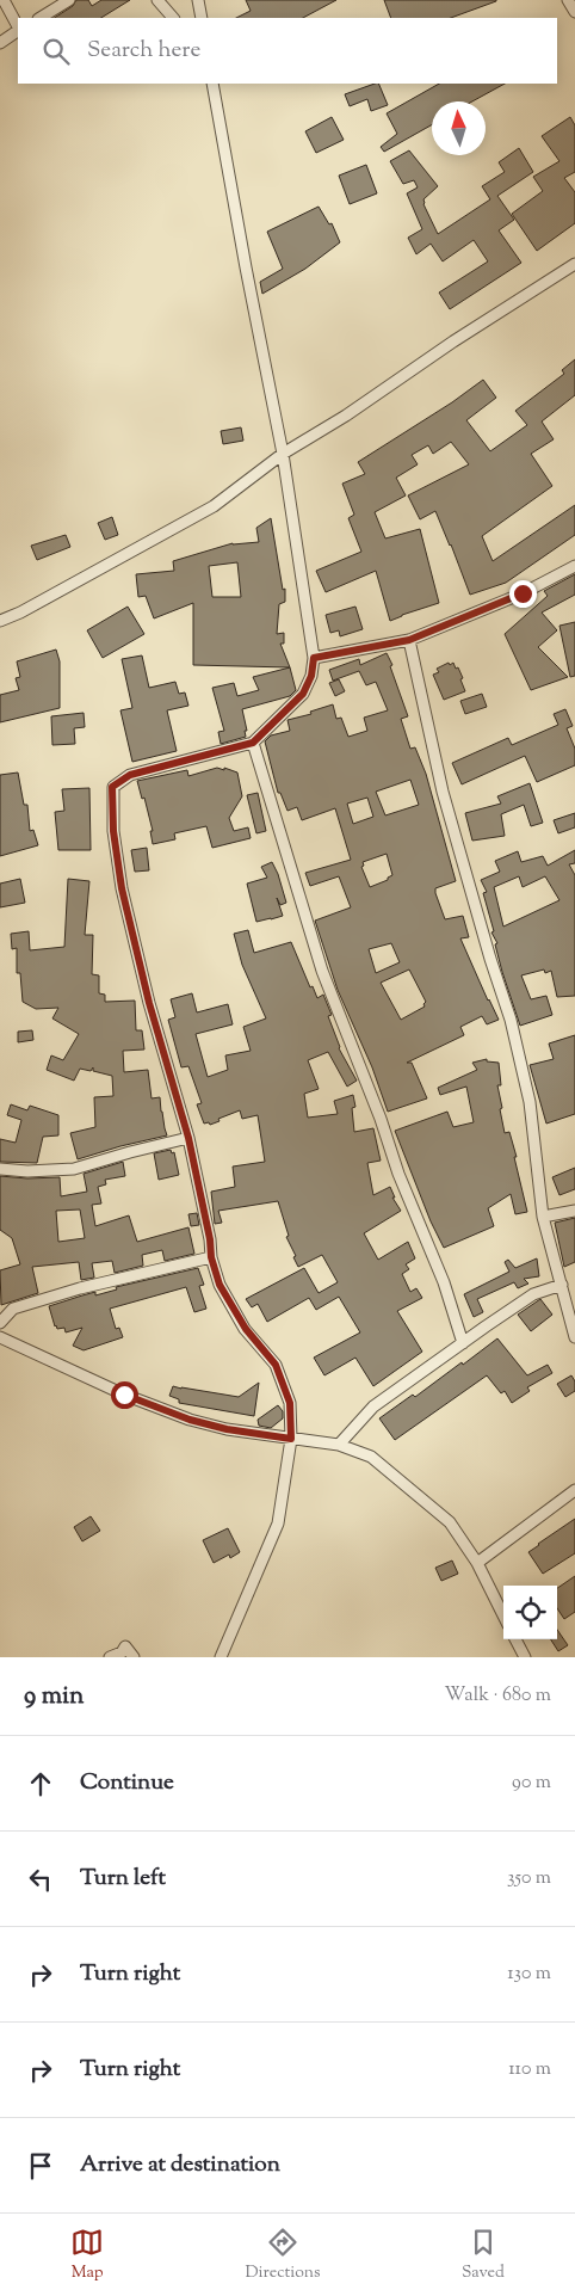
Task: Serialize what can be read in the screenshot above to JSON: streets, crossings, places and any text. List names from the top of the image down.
{
  "north": "top",
  "page": {
    "search": "Search here",
    "heading": ["9 min", "Walk · 680 m"],
    "list": [
      ["Continue", "90 m"],
      ["Turn left", "350 m"],
      ["Turn right", "130 m"],
      ["Turn right", "110 m"],
      "Arrive at destination"
    ],
    "nav": ["Map", "Directions", "Saved"]
  }
}
